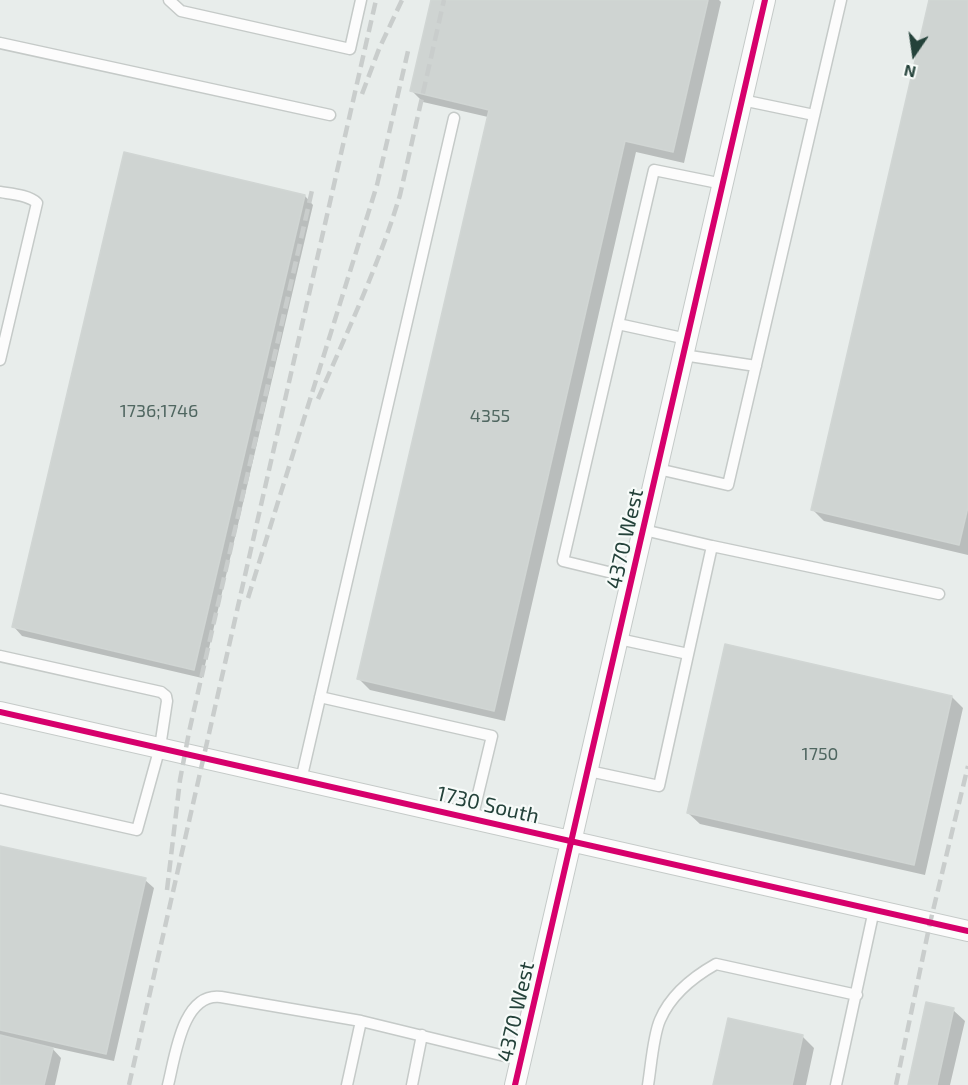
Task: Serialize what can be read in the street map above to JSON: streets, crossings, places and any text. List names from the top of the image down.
{
  "streets": {
    "street": ["4370 West", "1730 South"]
  },
  "crossings": [
    ["4370 West", "1730 South"]
  ],
  "house_numbers": ["1736;1746", "4355", "1750"],
  "north": "bottom"
}
